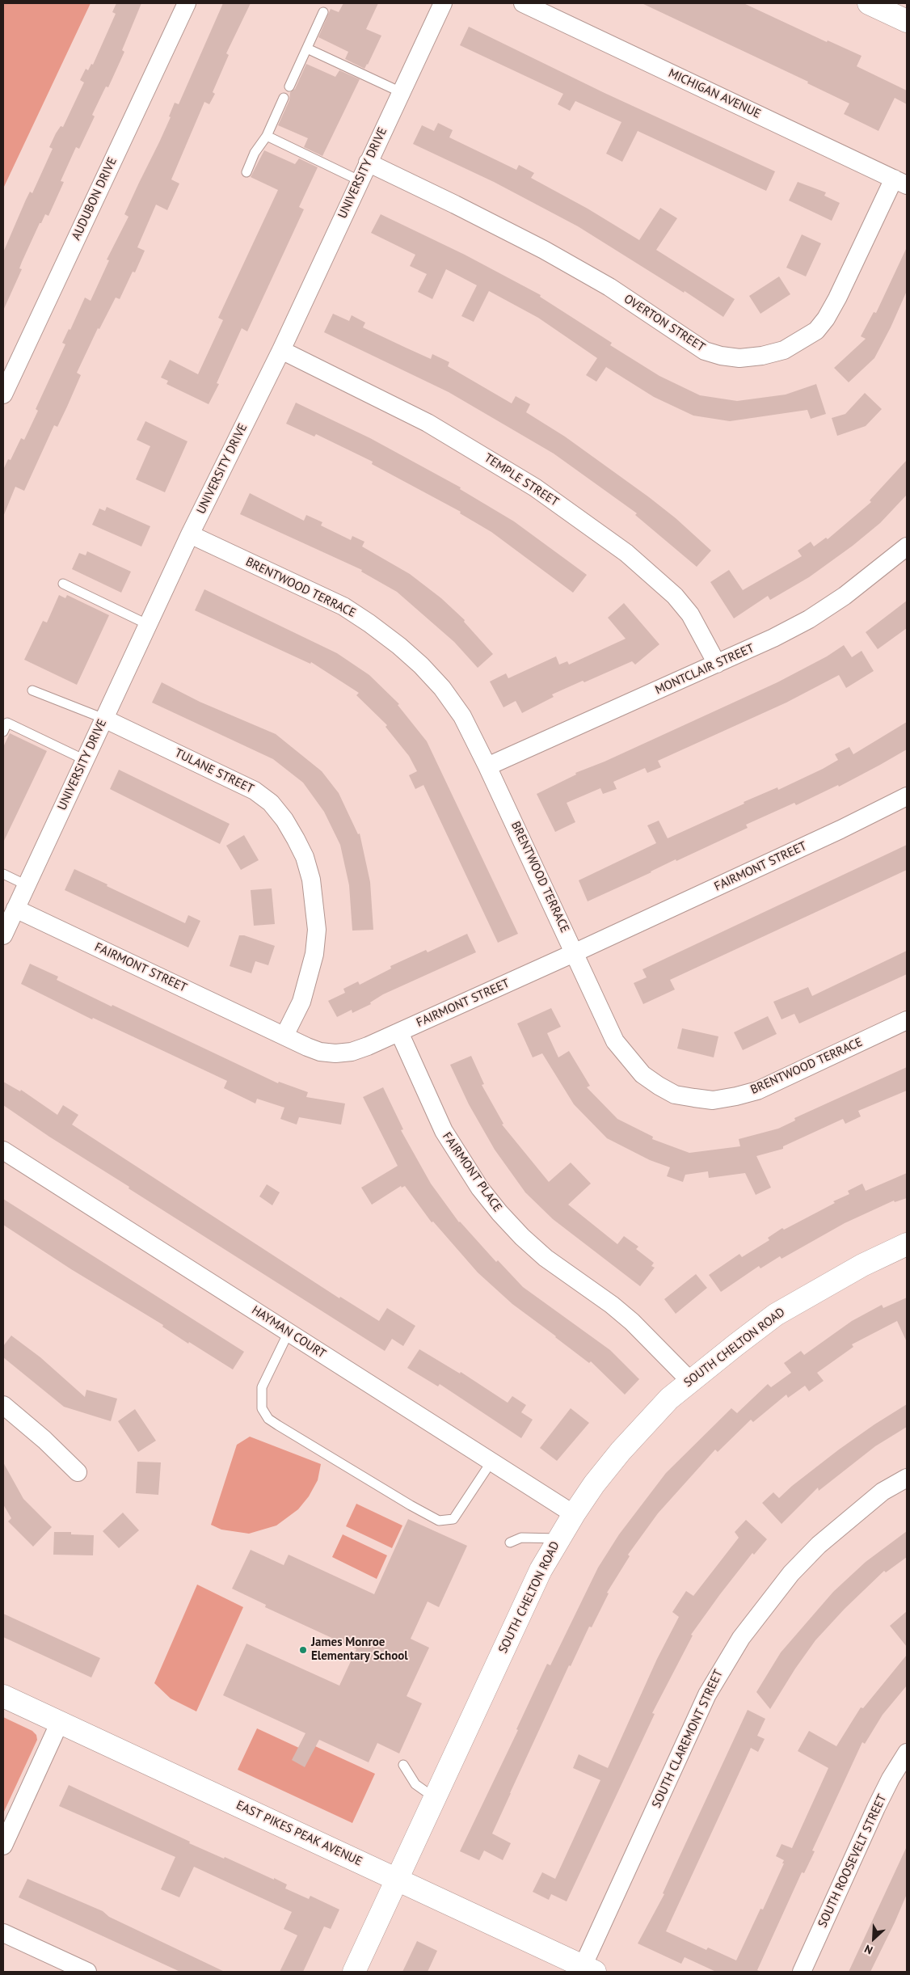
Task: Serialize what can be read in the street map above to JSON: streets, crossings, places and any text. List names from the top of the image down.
{
  "streets": {
    "main road": ["SOUTH CHELTON ROAD", "EAST PIKES PEAK AVENUE"],
    "street": [
      "MICHIGAN AVENUE",
      "UNIVERSITY DRIVE",
      "AUDUBON DRIVE",
      "OVERTON STREET",
      "TEMPLE STREET",
      "BRENTWOOD TERRACE",
      "MONTCLAIR STREET",
      "TULANE STREET",
      "FAIRMONT STREET",
      "FAIRMONT PLACE",
      "HAYMAN COURT",
      "SOUTH CLAREMONT STREET",
      "SOUTH ROOSEVELT STREET"
    ]
  },
  "crossings": [
    ["MICHIGAN AVENUE", "OVERTON STREET"],
    ["UNIVERSITY DRIVE", "OVERTON STREET"],
    ["UNIVERSITY DRIVE", "TEMPLE STREET"],
    ["UNIVERSITY DRIVE", "BRENTWOOD TERRACE"],
    ["UNIVERSITY DRIVE", "TULANE STREET"],
    ["UNIVERSITY DRIVE", "FAIRMONT STREET"],
    ["TEMPLE STREET", "MONTCLAIR STREET"],
    ["BRENTWOOD TERRACE", "MONTCLAIR STREET"],
    ["BRENTWOOD TERRACE", "FAIRMONT STREET"],
    ["TULANE STREET", "FAIRMONT STREET"],
    ["FAIRMONT STREET", "FAIRMONT PLACE"],
    ["FAIRMONT PLACE", "SOUTH CHELTON ROAD"],
    ["HAYMAN COURT", "SOUTH CHELTON ROAD"],
    ["SOUTH CHELTON ROAD", "EAST PIKES PEAK AVENUE"],
    ["SOUTH CLAREMONT STREET", "EAST PIKES PEAK AVENUE"]
  ],
  "places": ["James Monroe Elementary School"],
  "north": "bottom left"
}
